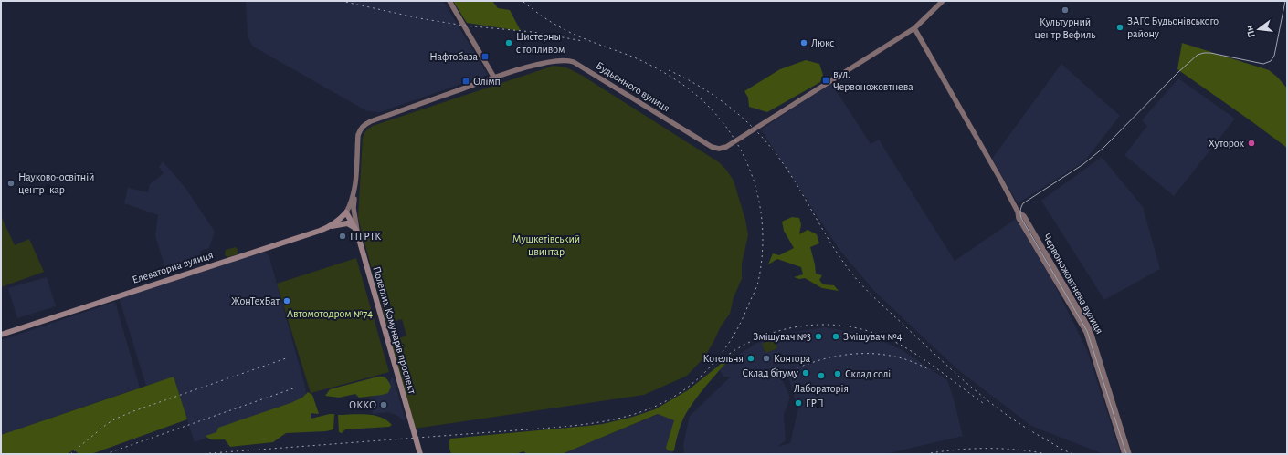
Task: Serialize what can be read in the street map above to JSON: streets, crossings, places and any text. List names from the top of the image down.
{
  "streets": {
    "main road": [
      "Будьонного вулиця",
      "Елеваторна вулиця",
      "Червоножовтнева вулиця",
      "Полеглих Комунарів проспект"
    ]
  },
  "crossings": [
    ["Будьонного вулиця", "Елеваторна вулиця"],
    ["Будьонного вулиця", "Червоножовтнева вулиця"],
    ["Будьонного вулиця", "Полеглих Комунарів проспект"],
    ["Елеваторна вулиця", "Полеглих Комунарів проспект"]
  ],
  "parks": ["Мушкетівський цвинтар", "Автомотодром №74"],
  "places": {
    "other": [
      "Культурний центр Вефиль",
      "ЗАГС Будьонівського району",
      "Цистерны с топливом",
      "Люкс",
      "Хуторок",
      "Науково-освітній центр Ікар",
      "ГП РТК",
      "ЖонТехБат",
      "Змішувач №3",
      "Змішувач №4",
      "Котельня",
      "Контора",
      "Склад бітуму",
      "Склад солі",
      "Лабораторія",
      "ГРП",
      "ОККО"
    ],
    "transit": ["Нафтобаза", "вул. Червоножовтнева", "Олімп"]
  },
  "north": "left"
}
